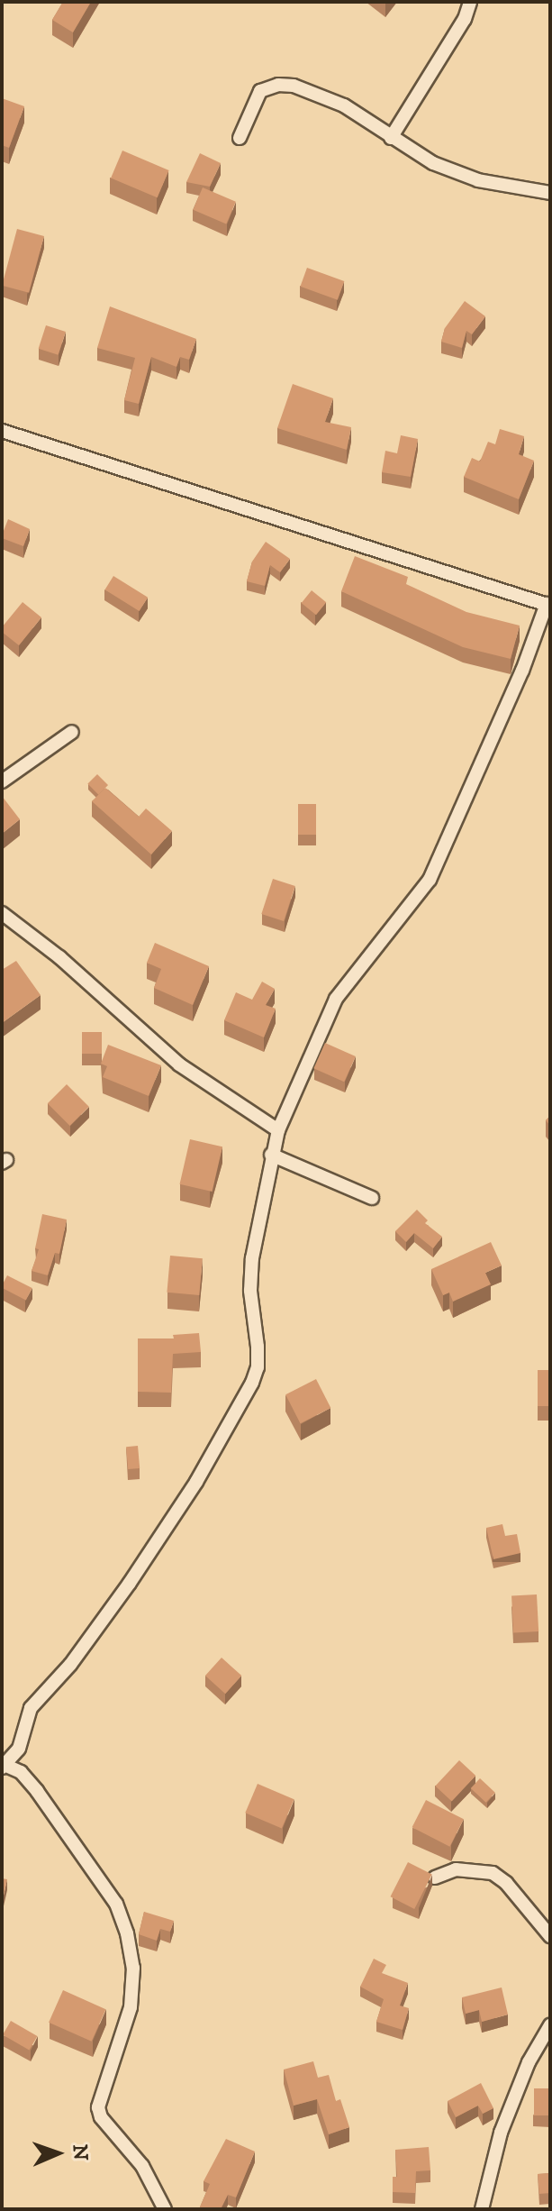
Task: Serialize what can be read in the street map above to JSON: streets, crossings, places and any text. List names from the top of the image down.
{
  "north": "right"
}
